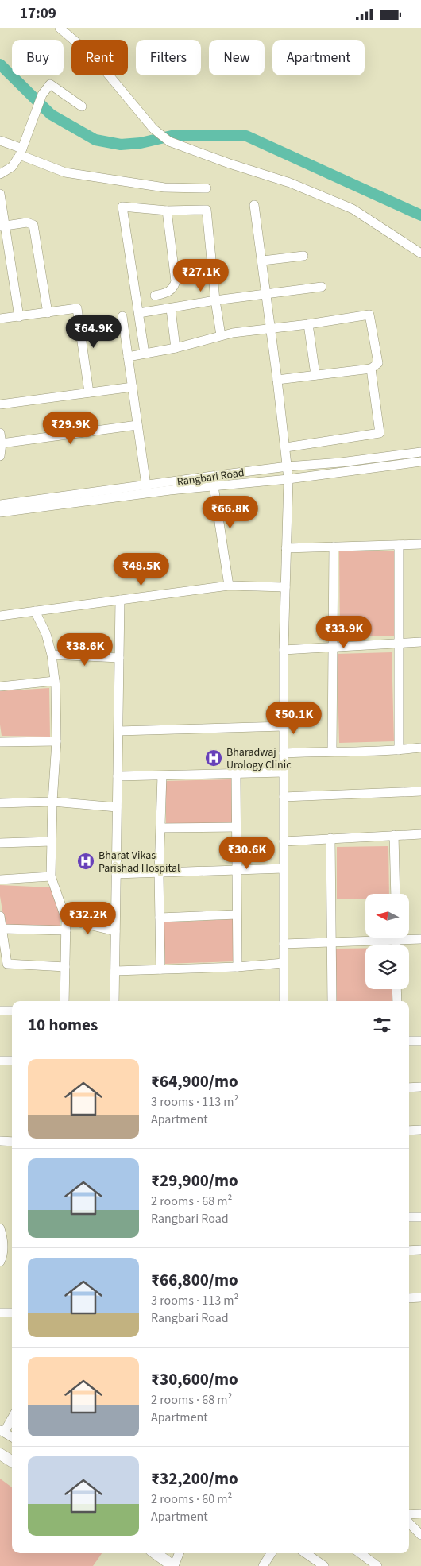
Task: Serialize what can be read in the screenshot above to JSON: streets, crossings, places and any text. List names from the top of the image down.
{
  "streets": {
    "street": ["Rangbari Road"]
  },
  "places": {
    "hospital": ["Bharadwaj Urology Clinic", "Bharat Vikas Parishad Hospital"]
  },
  "north": "left",
  "page": {
    "status": "17:09",
    "chip": [
      "Buy",
      "Rent",
      "Filters",
      "New",
      "Apartment"
    ],
    "price": [
      "₹27.1K",
      "₹64.9K",
      "₹29.9K",
      "₹66.8K",
      "₹48.5K",
      "₹33.9K",
      "₹38.6K",
      "₹50.1K",
      "₹30.6K",
      "₹32.2K"
    ],
    "heading": "10 homes",
    "list": [
      {
        "name": "₹64,900/mo",
        "note": "3 rooms · 113 m² · Apartment"
      },
      {
        "name": "₹29,900/mo",
        "note": "2 rooms · 68 m² · Rangbari Road"
      },
      {
        "name": "₹66,800/mo",
        "note": "3 rooms · 113 m² · Rangbari Road"
      },
      {
        "name": "₹30,600/mo",
        "note": "2 rooms · 68 m² · Apartment"
      },
      {
        "name": "₹32,200/mo",
        "note": "2 rooms · 60 m² · Apartment"
      }
    ]
  }
}
